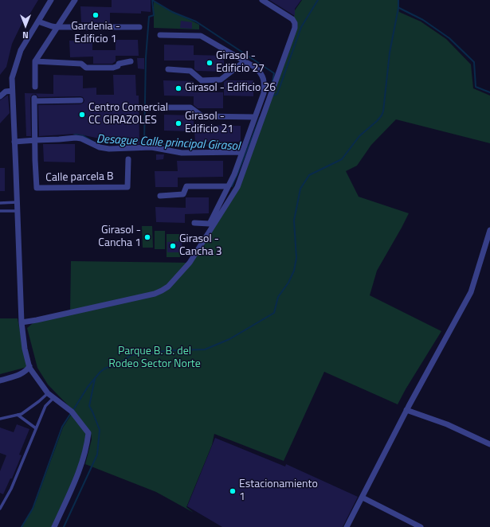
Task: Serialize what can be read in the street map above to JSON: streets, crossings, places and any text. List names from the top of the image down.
{
  "streets": {
    "street": ["Calle parcela B"]
  },
  "water": ["Desague Calle principal Girasol"],
  "parks": ["Parque B. B. del Rodeo Sector Norte"],
  "places": [
    "Gardenia - Edificio 1",
    "Girasol - Edificio 27",
    "Girasol - Edificio 26",
    "Centro Comercial CC GIRAZOLES",
    "Girasol - Edificio 21",
    "Girasol - Cancha 1",
    "Girasol - Cancha 3",
    "Estacionamiento 1"
  ],
  "north": "bottom"
}
